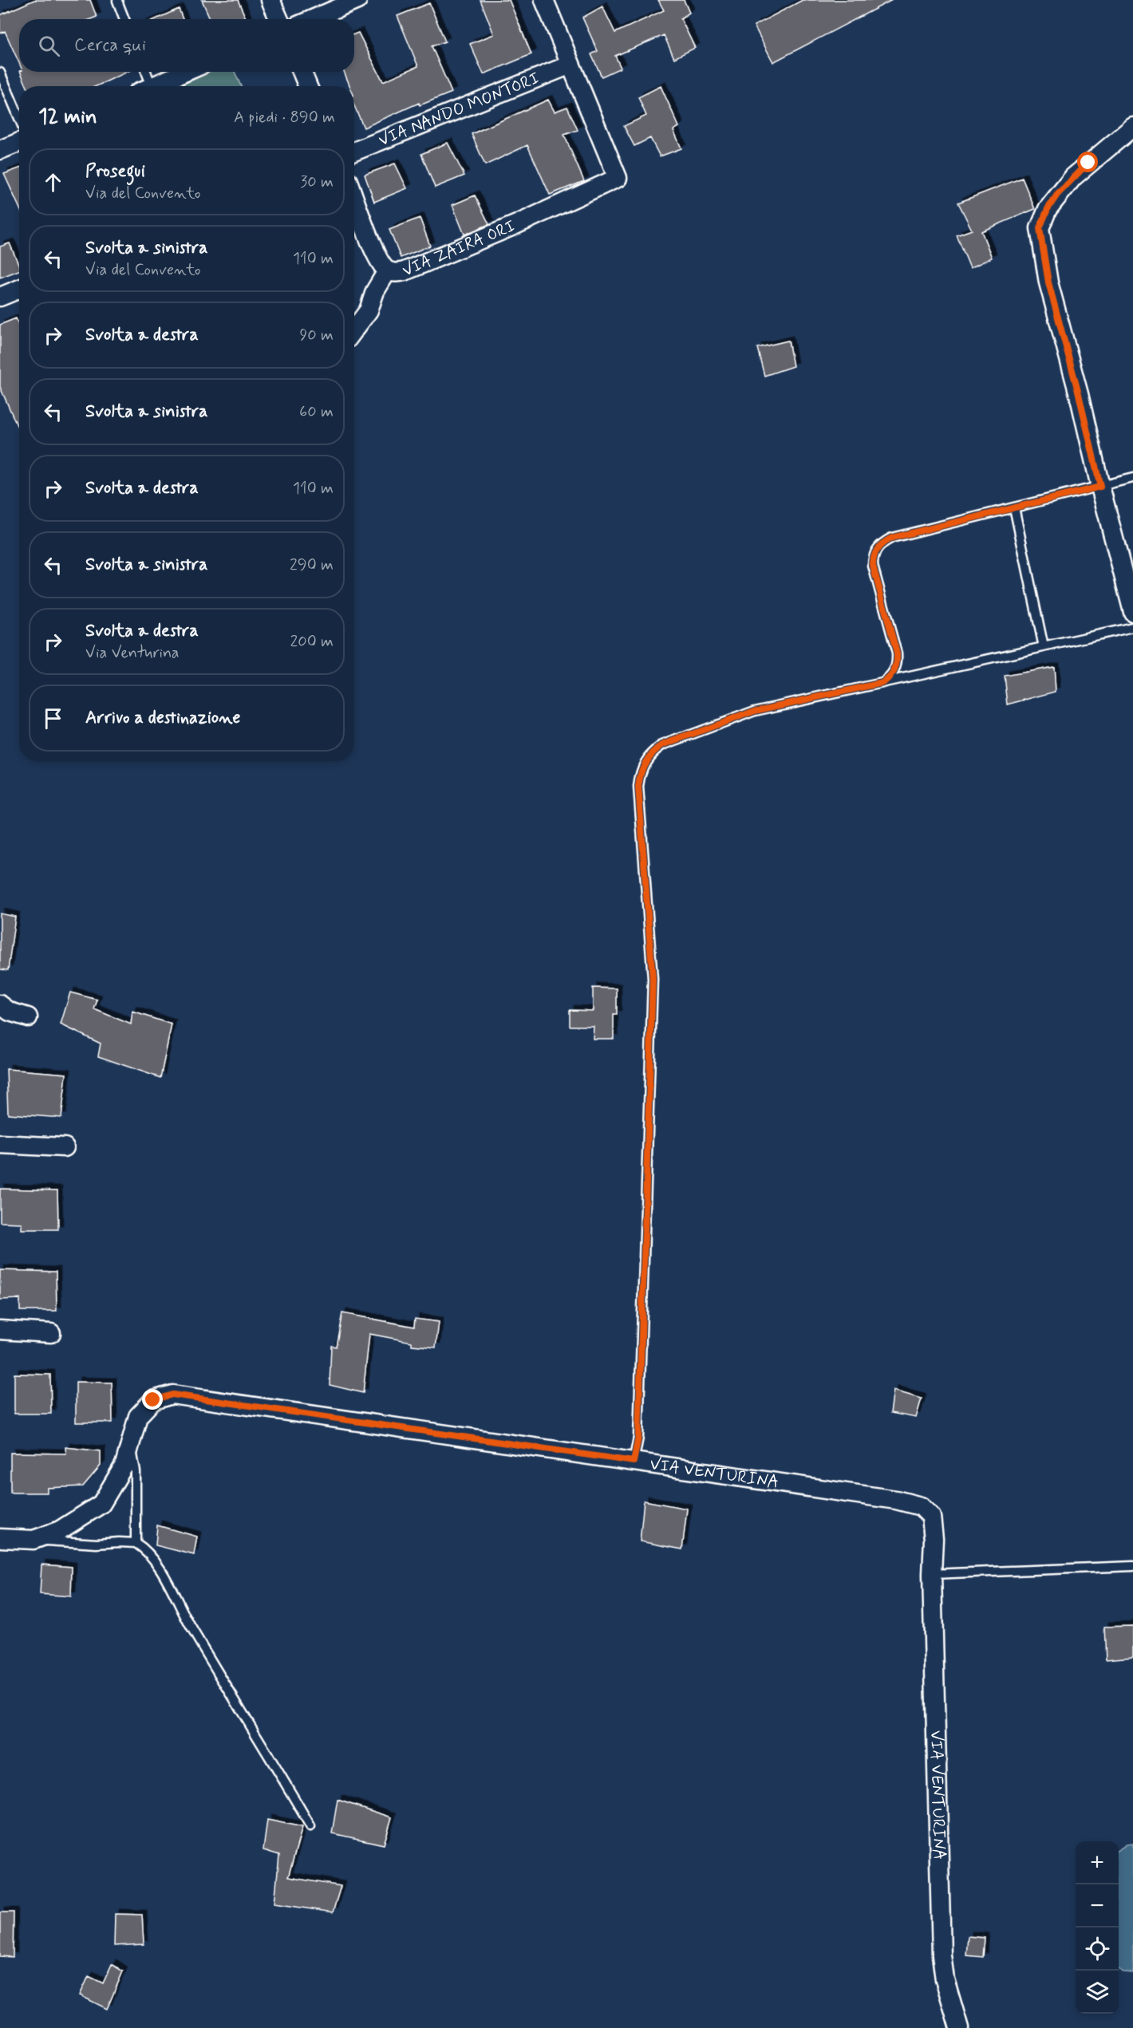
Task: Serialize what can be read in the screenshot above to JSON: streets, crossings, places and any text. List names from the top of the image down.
{
  "streets": {
    "street": ["VIA NANDO MONTORI", "VIA ZAIRA ORI", "VIA VENTURINA"]
  },
  "crossings": [
    ["VIA NANDO MONTORI", "VIA ZAIRA ORI"]
  ],
  "page": {
    "search": "Cerca qui",
    "heading": ["12 min", "A piedi · 890 m"],
    "list": [
      ["Prosegui", "Via del Convento", "30 m"],
      ["Svolta a sinistra", "Via del Convento", "110 m"],
      ["Svolta a destra", "90 m"],
      ["Svolta a sinistra", "60 m"],
      ["Svolta a destra", "110 m"],
      ["Svolta a sinistra", "290 m"],
      ["Svolta a destra", "Via Venturina", "200 m"],
      "Arrivo a destinazione"
    ],
    "map_buttons": ["+", "−"]
  }
}
